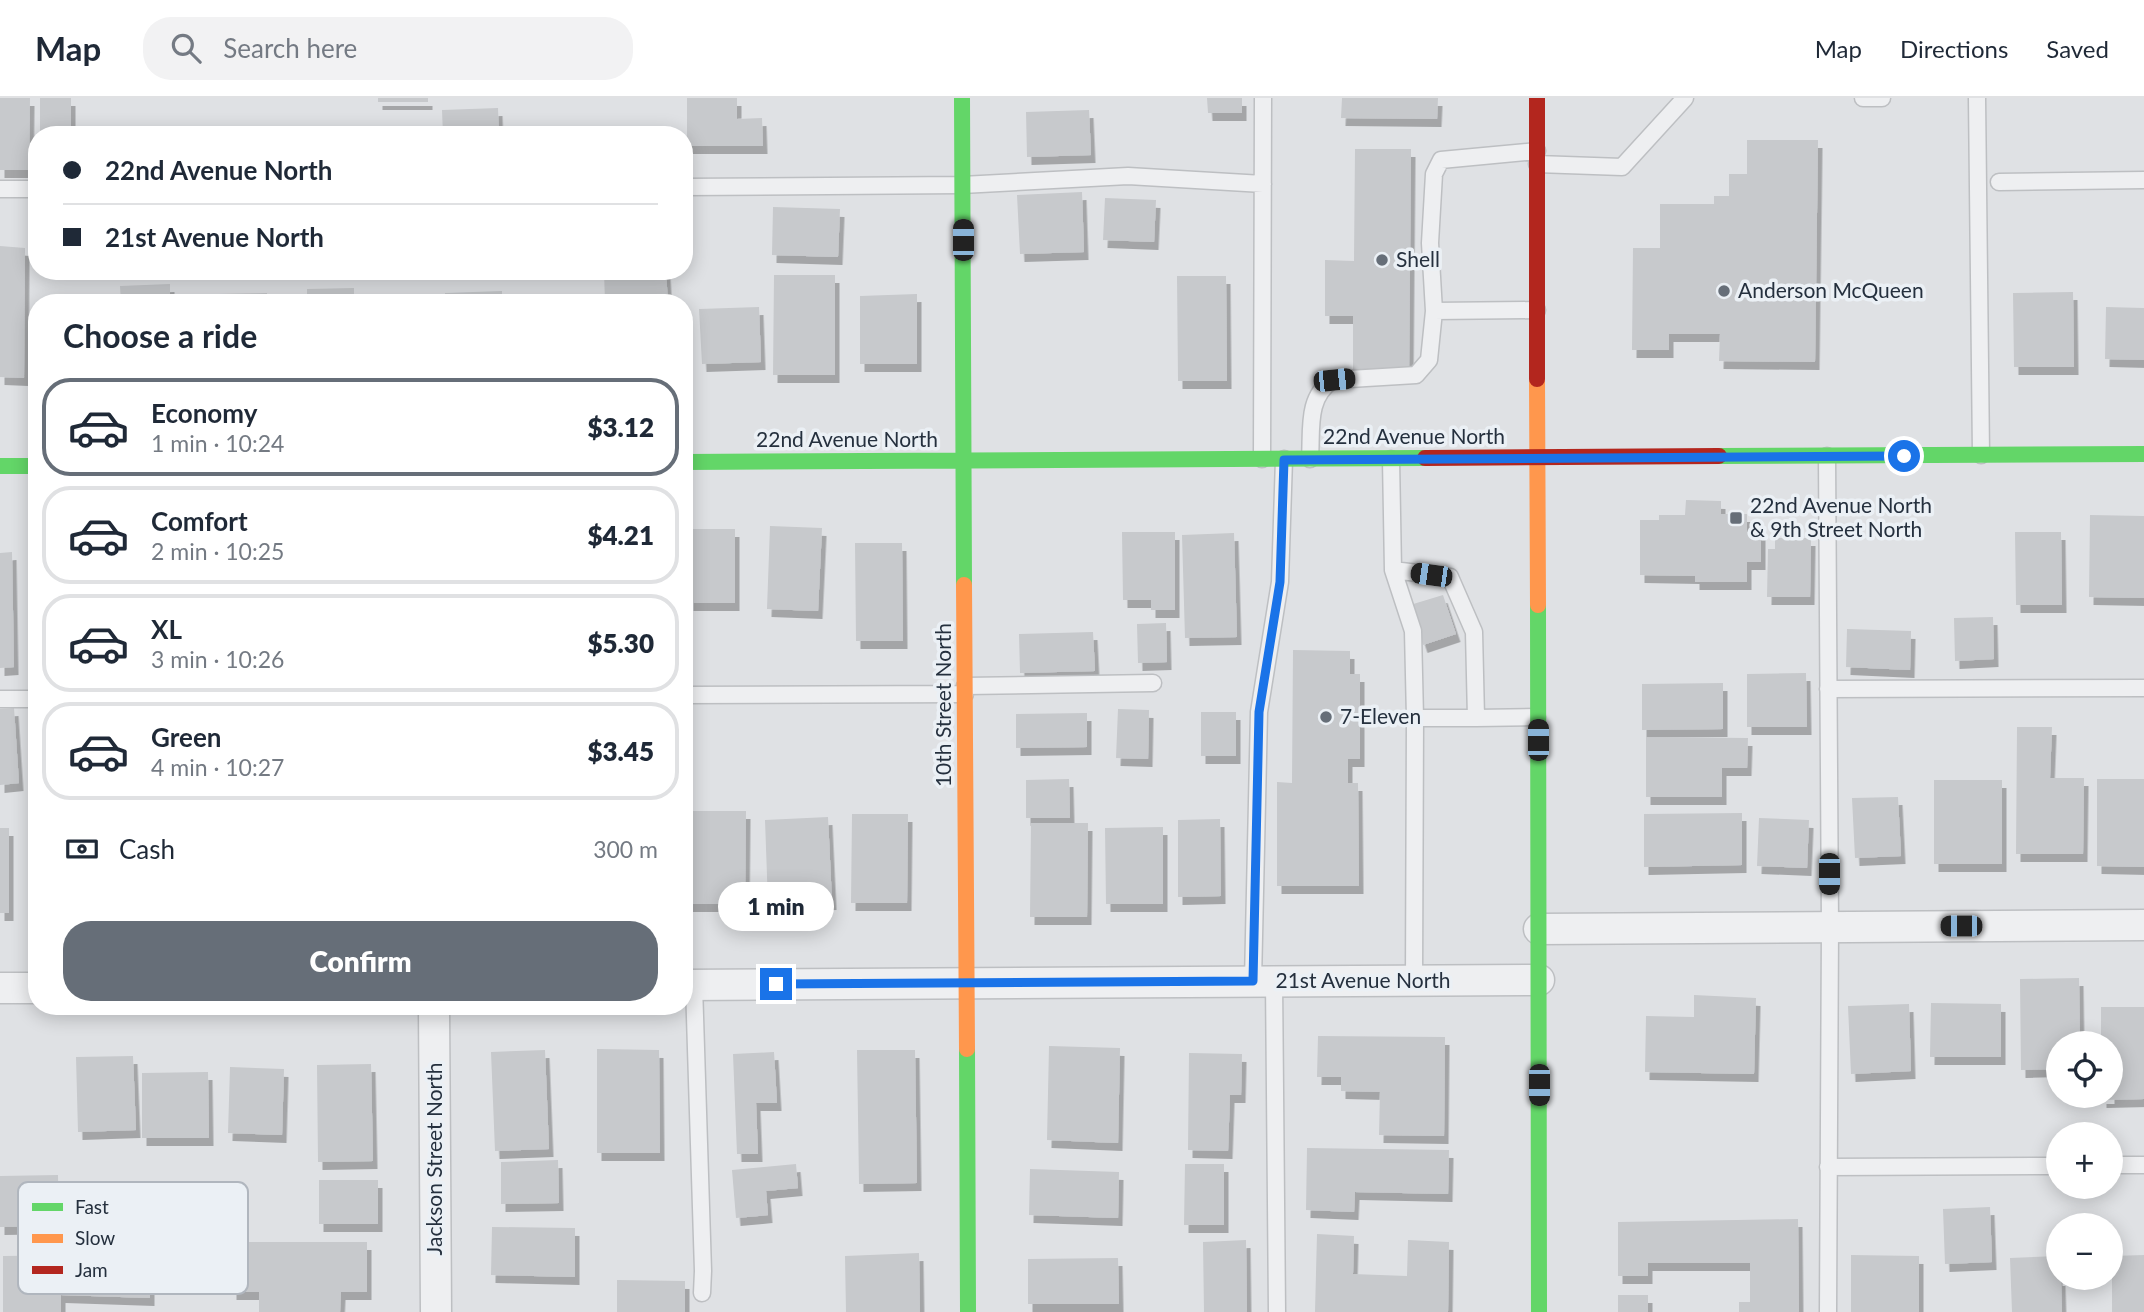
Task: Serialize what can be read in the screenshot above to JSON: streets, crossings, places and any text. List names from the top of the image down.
{
  "streets": {
    "main road": ["22nd Avenue North", "10th Street North"],
    "street": ["21st Avenue North", "Jackson Street North"]
  },
  "crossings": [
    ["22nd Avenue North", "10th Street North"],
    ["10th Street North", "21st Avenue North"]
  ],
  "places": {
    "other": ["Shell", "Anderson McQueen", "7-Eleven"],
    "transit": ["22nd Avenue North & 9th Street North"]
  },
  "legend": ["Fast", "Slow", "Jam"],
  "page": {
    "header": "Map",
    "search": "Search here",
    "nav": ["Map", "Directions", "Saved"],
    "banner": ["22nd Avenue North", "21st Avenue North"],
    "heading": "Choose a ride",
    "list": [
      {
        "name": "Economy",
        "note": "1 min · 10:24",
        "value": "$3.12"
      },
      {
        "name": "Comfort",
        "note": "2 min · 10:25",
        "value": "$4.21"
      },
      {
        "name": "XL",
        "note": "3 min · 10:26",
        "value": "$5.30"
      },
      {
        "name": "Green",
        "note": "4 min · 10:27",
        "value": "$3.45"
      }
    ],
    "pay": ["Cash", "300 m"],
    "bubble": "1 min",
    "buttons": "Confirm",
    "map_buttons": ["+", "−"]
  }
}
